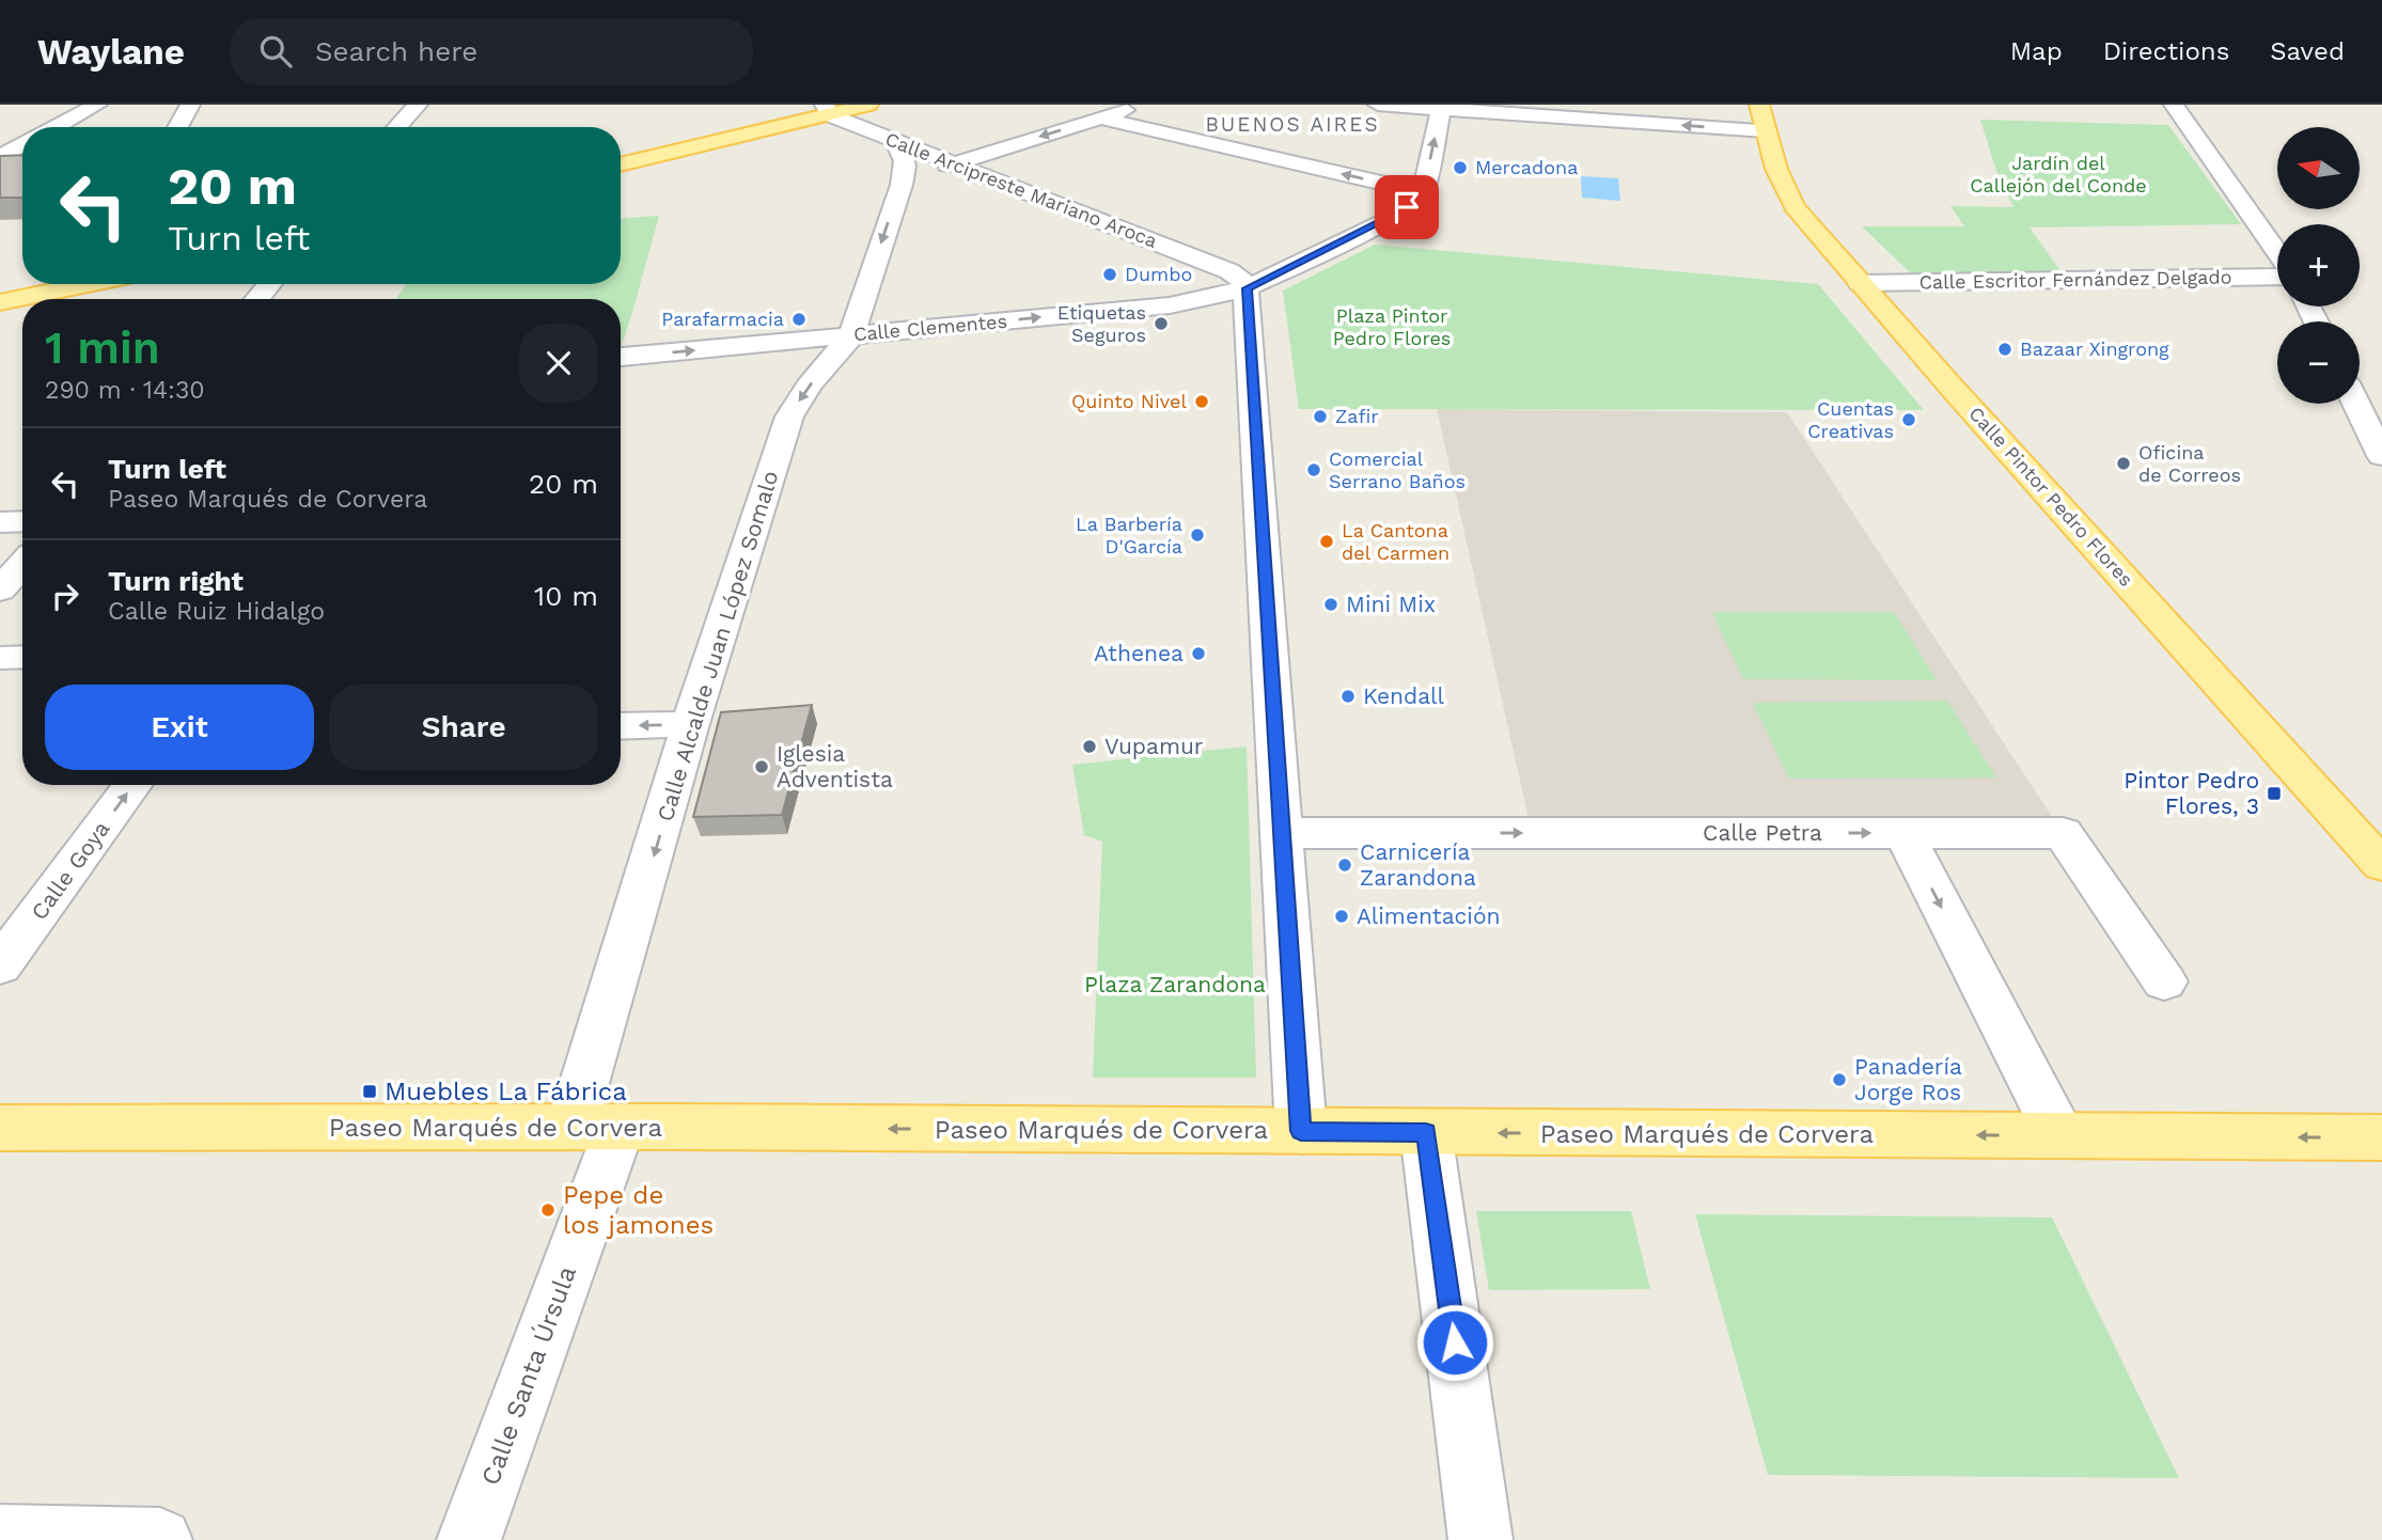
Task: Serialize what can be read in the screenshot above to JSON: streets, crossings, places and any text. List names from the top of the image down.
{
  "streets": {
    "main road": ["Calle Pintor Pedro Flores", "Paseo Marqués de Corvera"],
    "street": [
      "Calle Arcipreste Mariano Aroca",
      "Calle Escritor Fernández Delgado",
      "Calle Clementes",
      "Calle Alcalde Juan López Somalo",
      "Calle Petra",
      "Calle Goya",
      "Calle Santa Úrsula"
    ]
  },
  "crossings": [
    ["Calle Arcipreste Mariano Aroca", "Calle Clementes"],
    ["Calle Arcipreste Mariano Aroca", "Calle Alcalde Juan López Somalo"],
    ["Calle Escritor Fernández Delgado", "Calle Pintor Pedro Flores"],
    ["Calle Clementes", "Calle Alcalde Juan López Somalo"],
    ["Calle Alcalde Juan López Somalo", "Paseo Marqués de Corvera"],
    ["Calle Alcalde Juan López Somalo", "Calle Santa Úrsula"],
    ["Paseo Marqués de Corvera", "Calle Santa Úrsula"]
  ],
  "one_way": [
    "Calle Alcalde Juan López Somalo",
    "Calle Petra",
    "Calle Goya",
    "Paseo Marqués de Corvera"
  ],
  "districts": ["BUENOS AIRES"],
  "parks": ["Jardín del Callejón del Conde", "Plaza Pintor Pedro Flores", "Plaza Zarandona"],
  "places": {
    "other": [
      "Mercadona",
      "Dumbo",
      "Parafarmacia",
      "Etiquetas Seguros",
      "Bazaar Xingrong",
      "Quinto Nivel",
      "Zafir",
      "Cuentas Creativas",
      "Oficina de Correos",
      "Comercial Serrano Baños",
      "La Barbería D'García",
      "La Cantona del Carmen",
      "Mini Mix",
      "Athenea",
      "Kendall",
      "Vupamur",
      "Iglesia Adventista",
      "Carnicería Zarandona",
      "Alimentación",
      "Panadería Jorge Ros",
      "Pepe de los jamones"
    ],
    "transit": ["Pintor Pedro Flores, 3", "Muebles La Fábrica"]
  },
  "north": "left",
  "page": {
    "header": "Waylane",
    "search": "Search here",
    "nav": ["Map", "Directions", "Saved"],
    "map_buttons": ["+", "−"],
    "turn": ["20 m", "Turn left"],
    "heading": ["1 min", "290 m · 14:30"],
    "list": [
      {
        "name": "Turn left",
        "note": "Paseo Marqués de Corvera",
        "value": "20 m"
      },
      {
        "name": "Turn right",
        "note": "Calle Ruiz Hidalgo",
        "value": "10 m"
      }
    ],
    "buttons": ["Exit", "Share"]
  }
}
